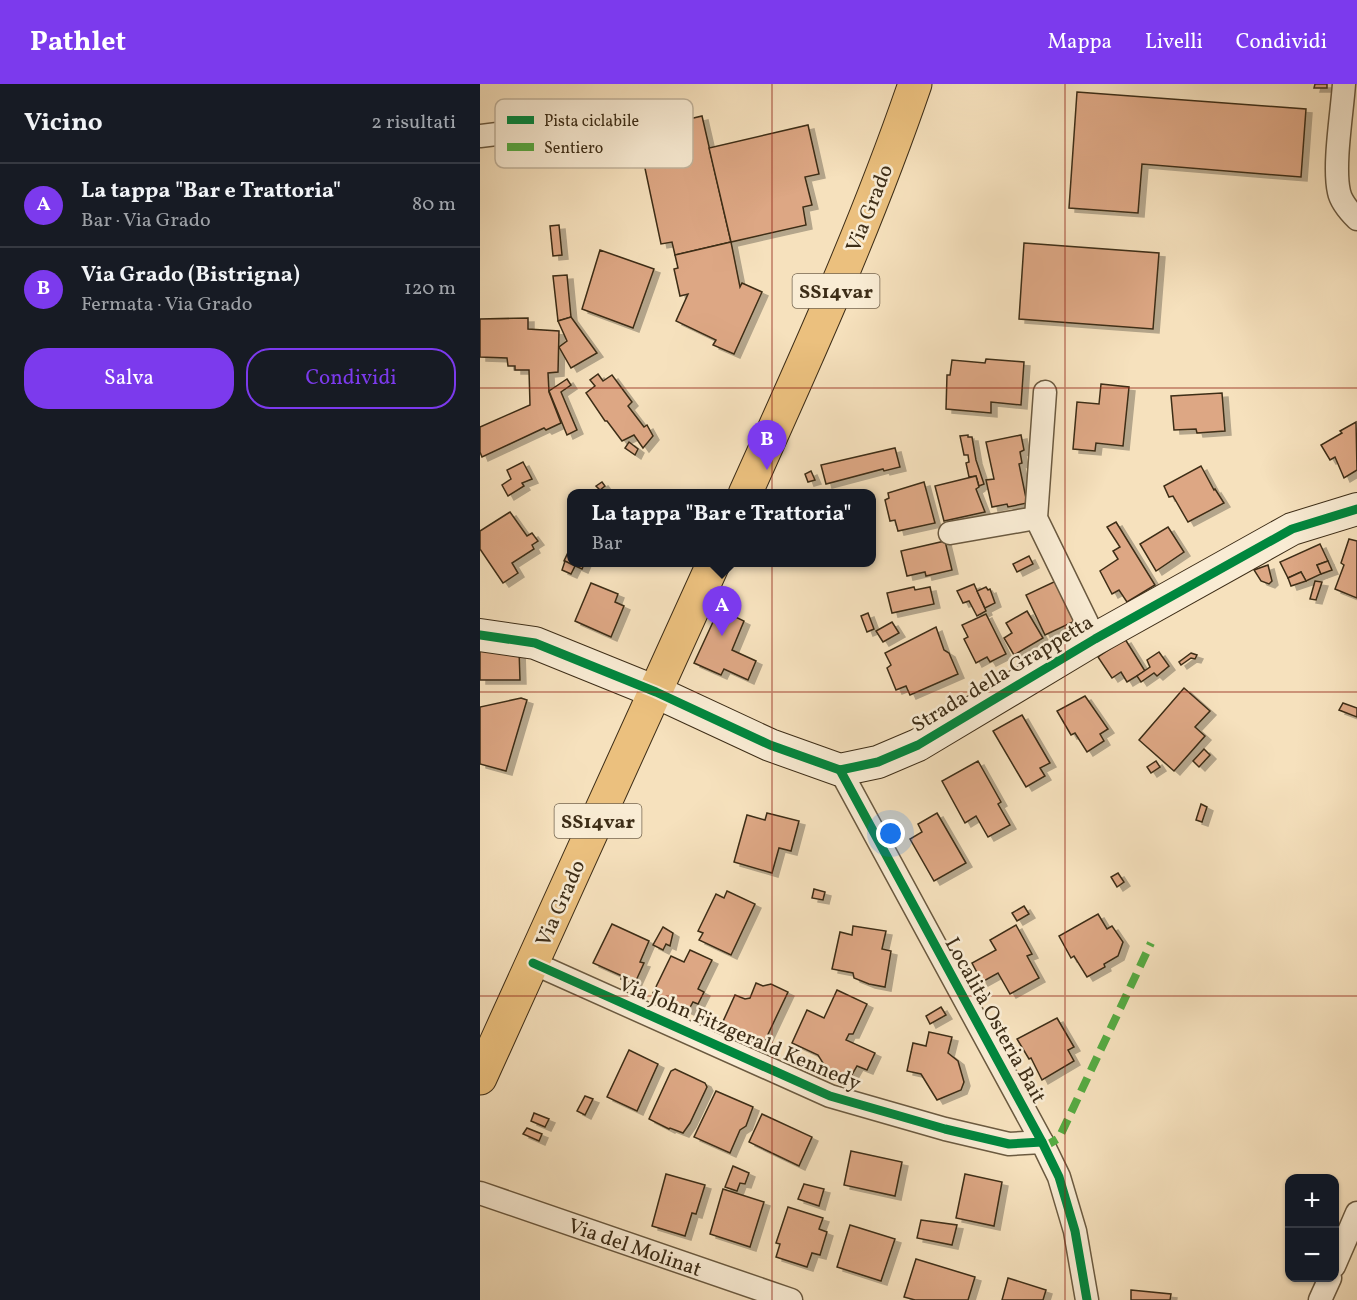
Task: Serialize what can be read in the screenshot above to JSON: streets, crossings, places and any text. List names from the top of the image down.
{
  "streets": {
    "main road": ["Via Grado", "SS14var"],
    "street": [
      "Strada della Grappetta",
      "Località Osteria Bait",
      "Via John Fitzgerald Kennedy",
      "Via del Molinat"
    ]
  },
  "crossings": [
    ["Via Grado", "Via John Fitzgerald Kennedy"],
    ["Strada della Grappetta", "Località Osteria Bait"],
    ["Località Osteria Bait", "Via John Fitzgerald Kennedy"]
  ],
  "legend": ["Pista ciclabile", "Sentiero"],
  "page": {
    "header": "Pathlet",
    "nav": ["Mappa", "Livelli", "Condividi"],
    "heading": ["Vicino", "2 risultati"],
    "list": [
      {
        "mark": "A",
        "name": "La tappa \"Bar e Trattoria\"",
        "note": "Bar · Via Grado",
        "value": "80 m"
      },
      {
        "mark": "B",
        "name": "Via Grado (Bistrigna)",
        "note": "Fermata · Via Grado",
        "value": "120 m"
      }
    ],
    "buttons": ["Salva", "Condividi"],
    "pins": ["B", "A"],
    "popup": ["La tappa \"Bar e Trattoria\"", "Bar"],
    "map_buttons": ["+", "−"]
  }
}
